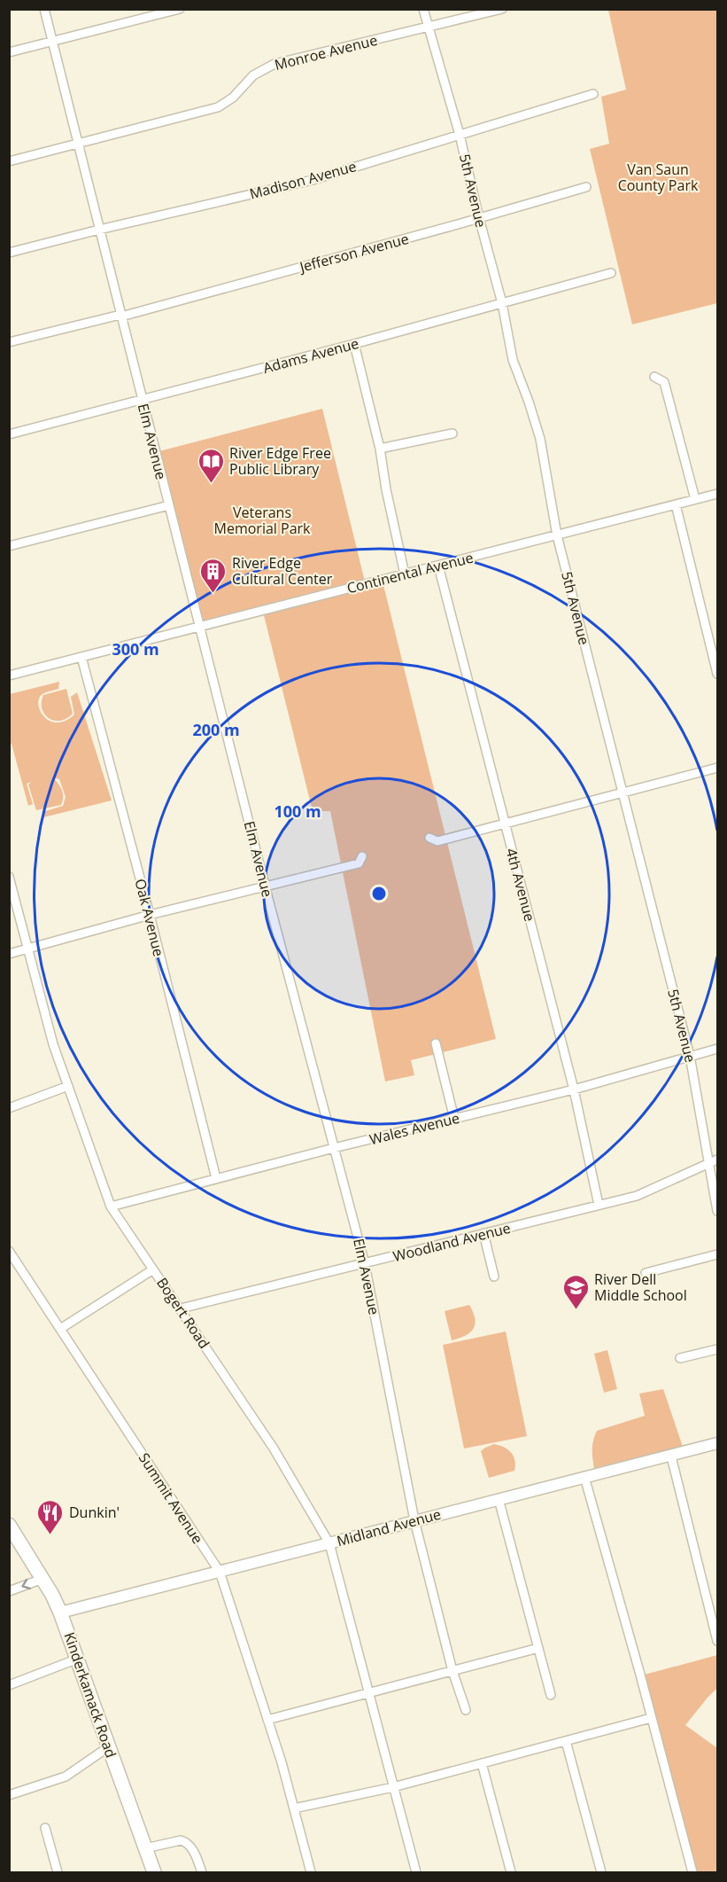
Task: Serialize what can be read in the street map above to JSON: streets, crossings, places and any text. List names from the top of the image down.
{
  "streets": {
    "main road": ["Kinderkamack Road"],
    "street": [
      "Monroe Avenue",
      "Madison Avenue",
      "5th Avenue",
      "Jefferson Avenue",
      "Adams Avenue",
      "Elm Avenue",
      "Continental Avenue",
      "4th Avenue",
      "Oak Avenue",
      "Wales Avenue",
      "Woodland Avenue",
      "Bogert Road",
      "Summit Avenue",
      "Midland Avenue"
    ]
  },
  "crossings": [
    ["Monroe Avenue", "5th Avenue"],
    ["Monroe Avenue", "Elm Avenue"],
    ["Madison Avenue", "5th Avenue"],
    ["Madison Avenue", "Elm Avenue"],
    ["5th Avenue", "Jefferson Avenue"],
    ["5th Avenue", "Adams Avenue"],
    ["5th Avenue", "Continental Avenue"],
    ["5th Avenue", "Wales Avenue"],
    ["5th Avenue", "Woodland Avenue"],
    ["Jefferson Avenue", "Elm Avenue"],
    ["Adams Avenue", "Elm Avenue"],
    ["Elm Avenue", "Continental Avenue"],
    ["Elm Avenue", "Wales Avenue"],
    ["Elm Avenue", "Woodland Avenue"],
    ["Elm Avenue", "Midland Avenue"],
    ["Continental Avenue", "4th Avenue"],
    ["Continental Avenue", "Oak Avenue"],
    ["4th Avenue", "Wales Avenue"],
    ["4th Avenue", "Woodland Avenue"],
    ["Oak Avenue", "Wales Avenue"],
    ["Wales Avenue", "Bogert Road"],
    ["Woodland Avenue", "Bogert Road"],
    ["Bogert Road", "Midland Avenue"],
    ["Summit Avenue", "Midland Avenue"],
    ["Midland Avenue", "Kinderkamack Road"]
  ],
  "parks": ["Van Saun County Park", "Veterans Memorial Park"],
  "places": {
    "library": ["River Edge Free Public Library"],
    "building": ["River Edge Cultural Center"],
    "school or university": ["River Dell Middle School"],
    "restaurant": ["Dunkin'"]
  },
  "rings": ["300 m", "200 m", "100 m"]
}
